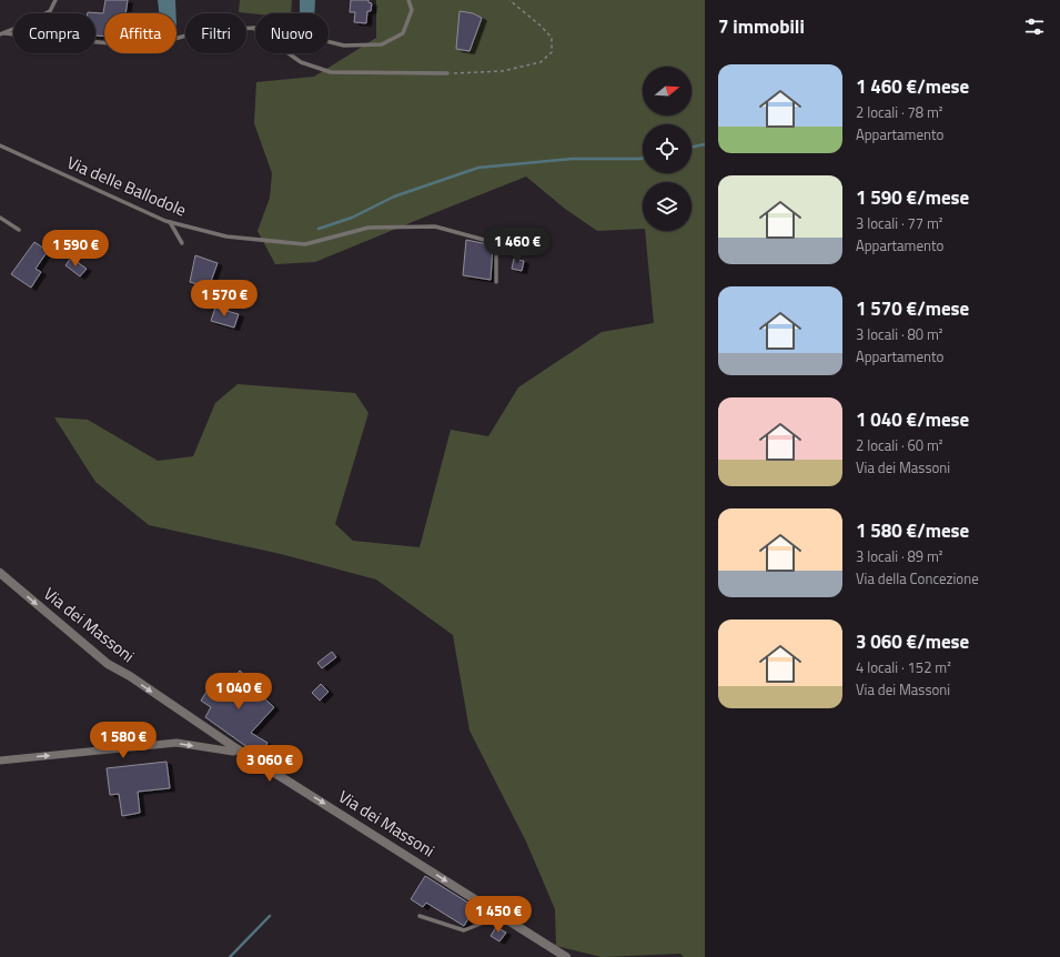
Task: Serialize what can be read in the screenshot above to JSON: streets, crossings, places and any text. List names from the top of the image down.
{
  "streets": {
    "street": ["Via dei Massoni"],
    "lane": ["Via delle Ballodole"]
  },
  "one_way": ["Via dei Massoni"],
  "north": "right",
  "page": {
    "heading": "7 immobili",
    "chip": [
      "Compra",
      "Affitta",
      "Filtri",
      "Nuovo"
    ],
    "list": [
      {
        "name": "1 460 €/mese",
        "note": "2 locali · 78 m² · Appartamento"
      },
      {
        "name": "1 590 €/mese",
        "note": "3 locali · 77 m² · Appartamento"
      },
      {
        "name": "1 570 €/mese",
        "note": "3 locali · 80 m² · Appartamento"
      },
      {
        "name": "1 040 €/mese",
        "note": "2 locali · 60 m² · Via dei Massoni"
      },
      {
        "name": "1 580 €/mese",
        "note": "3 locali · 89 m² · Via della Concezione"
      },
      {
        "name": "3 060 €/mese",
        "note": "4 locali · 152 m² · Via dei Massoni"
      }
    ],
    "price": [
      "1 460 €",
      "1 590 €",
      "1 570 €",
      "1 040 €",
      "1 580 €",
      "3 060 €",
      "1 450 €"
    ]
  }
}
